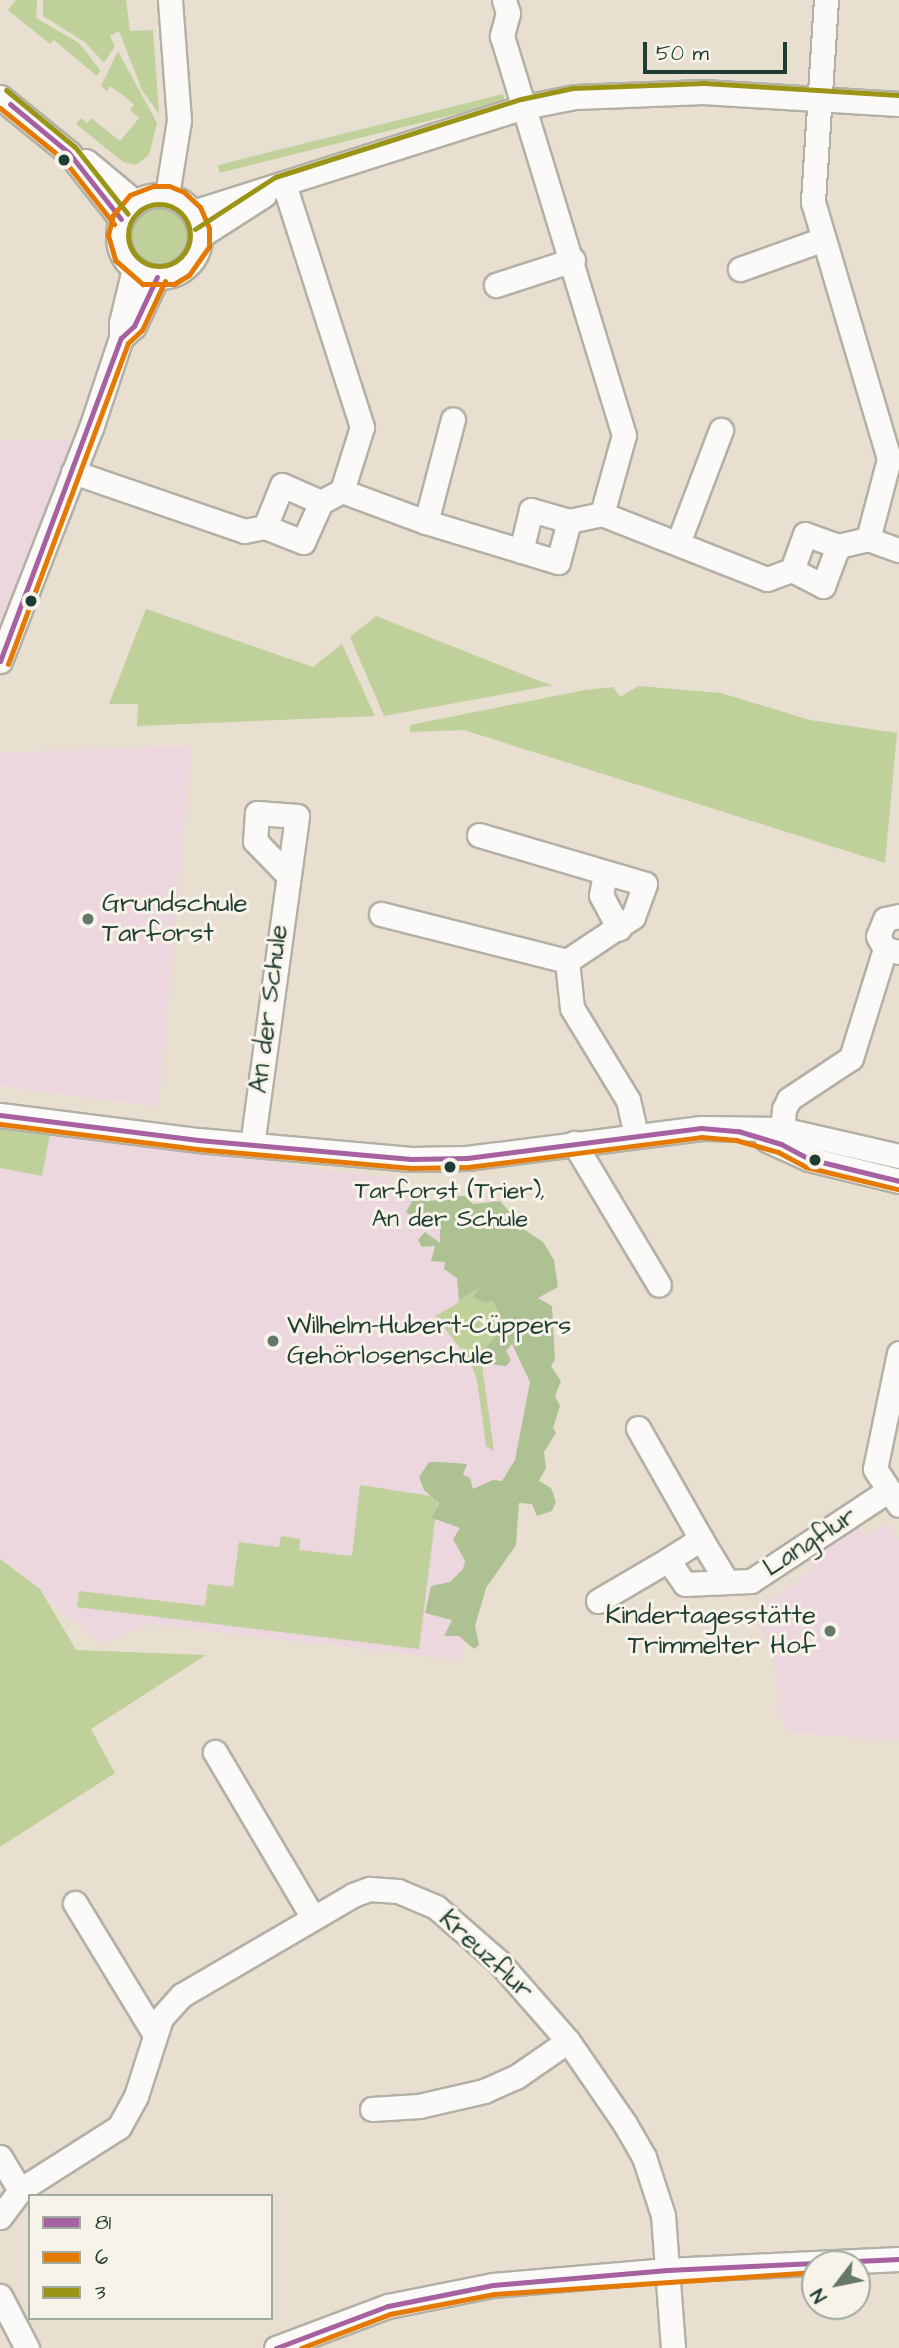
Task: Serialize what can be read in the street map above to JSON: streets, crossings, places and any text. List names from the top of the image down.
{
  "streets": {
    "street": ["An der Schule", "Langflur", "Kreuzflur"]
  },
  "places": [
    "Grundschule Tarforst",
    "Tarforst (Trier), An der Schule",
    "Wilhelm-Hubert-Cüppers Gehörlosenschule",
    "Kindertagesstätte Trimmelter Hof"
  ],
  "lines": ["transit line 3", "transit line 81", "transit line 6"],
  "legend": ["81", "6", "3"],
  "scale_bar": "50 m",
  "north": "bottom left"
}
